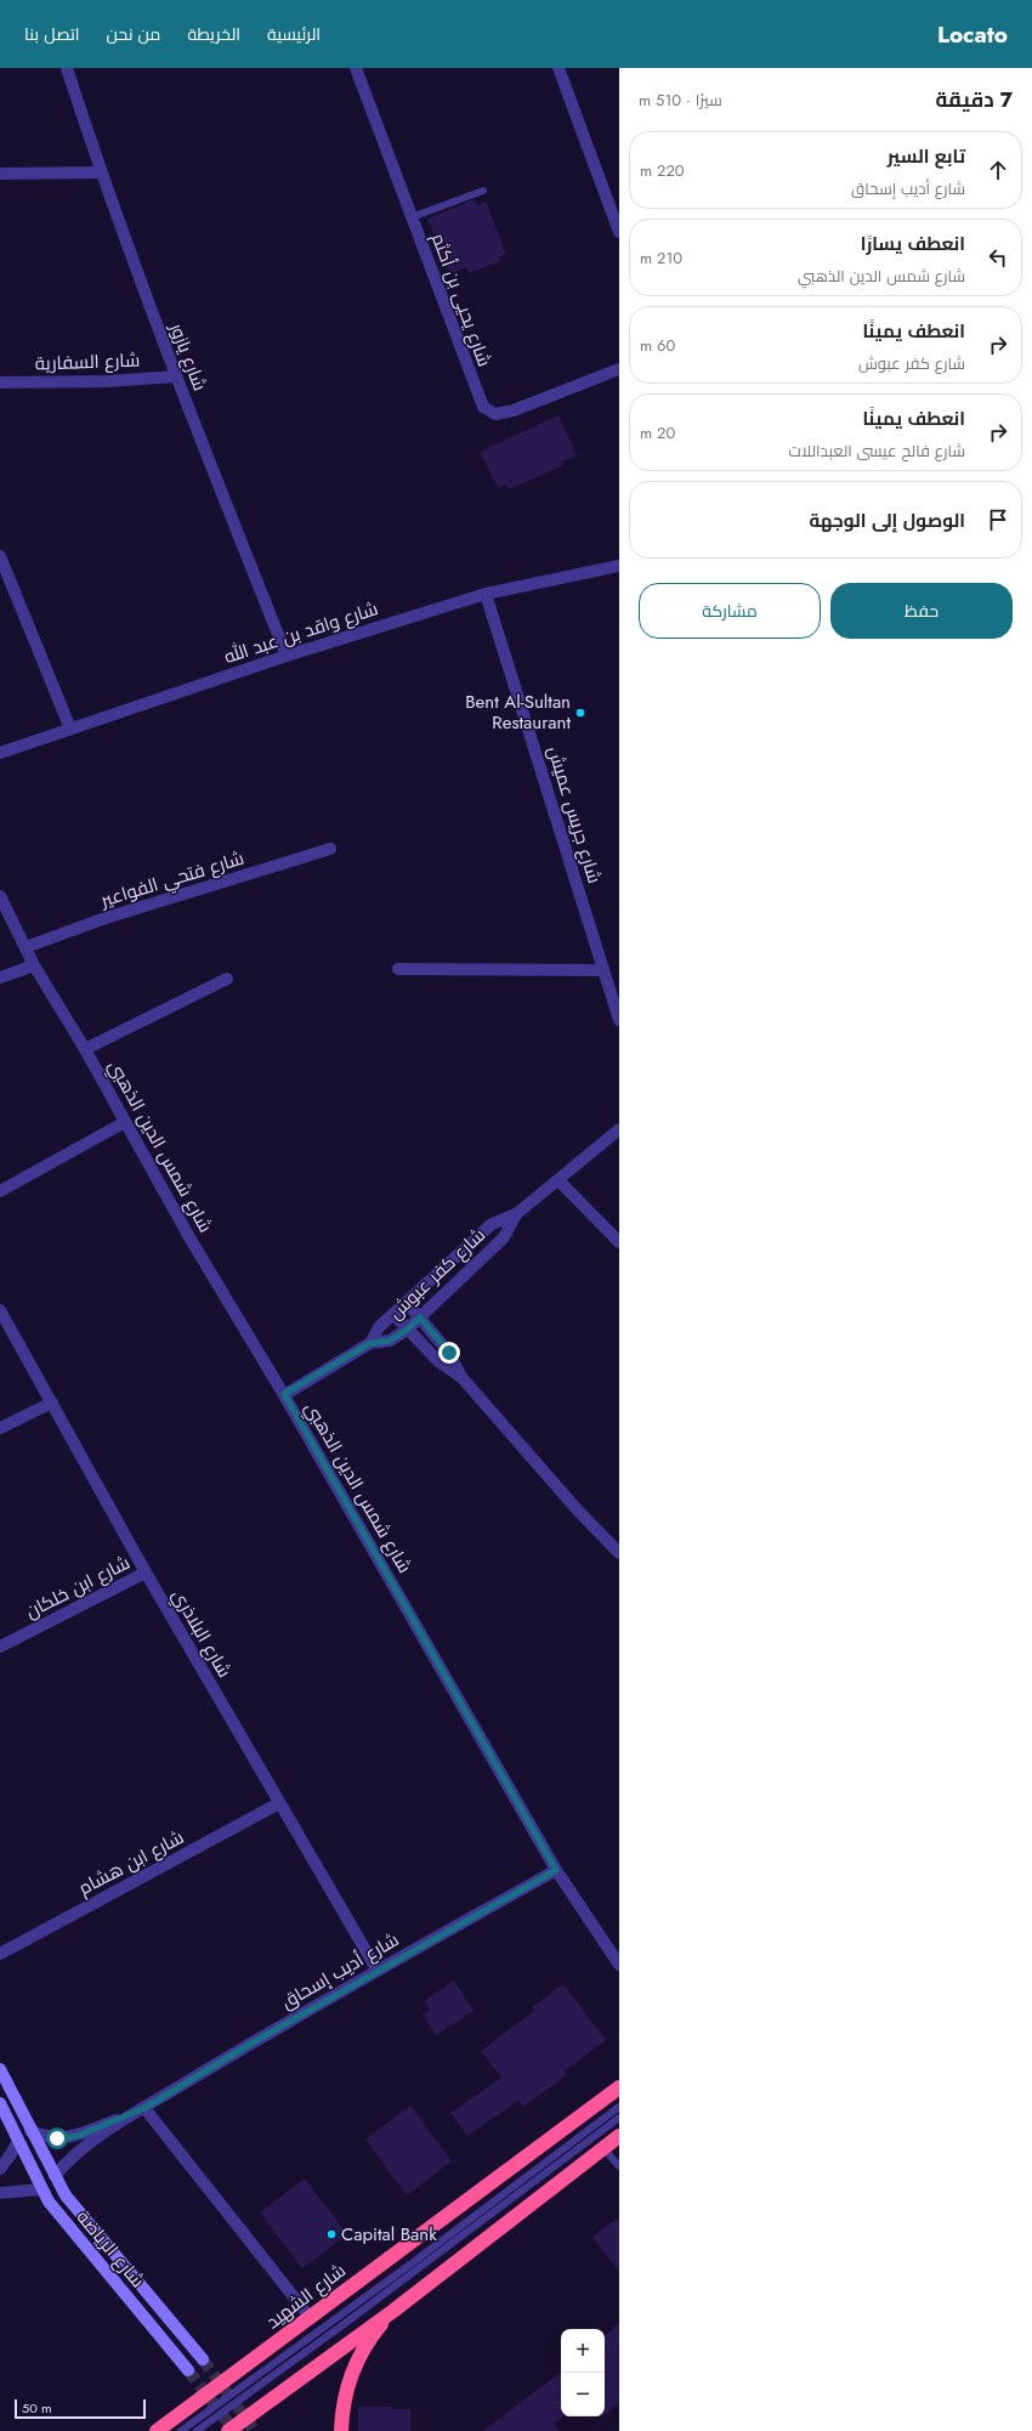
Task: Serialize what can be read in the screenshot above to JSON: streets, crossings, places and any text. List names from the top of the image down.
{
  "streets": {
    "highway": ["شارع الشهيد"],
    "main road": ["شارع الرياضة"],
    "street": [
      "شارع يحيى بن أكثم",
      "شارع يازور",
      "شارع السفارية",
      "شارع واقد بن عبد الله",
      "شارع جريس عميش",
      "شارع فتحي الفواعير",
      "شارع شمس الدين الذهبي",
      "شارع كفر عبوش",
      "شارع ابن خلكان",
      "شارع البلاذري",
      "شارع ابن هشام",
      "شارع أديب إسحاق"
    ]
  },
  "crossings": [
    ["شارع يازور", "شارع السفارية"],
    ["شارع يازور", "شارع واقد بن عبد الله"],
    ["شارع واقد بن عبد الله", "شارع جريس عميش"],
    ["شارع فتحي الفواعير", "شارع شمس الدين الذهبي"],
    ["شارع شمس الدين الذهبي", "شارع كفر عبوش"],
    ["شارع شمس الدين الذهبي", "شارع أديب إسحاق"],
    ["شارع ابن خلكان", "شارع البلاذري"],
    ["شارع البلاذري", "شارع ابن هشام"],
    ["شارع البلاذري", "شارع أديب إسحاق"],
    ["شارع أديب إسحاق", "شارع الرياضة"]
  ],
  "places": ["Bent Al-Sultan Restaurant", "Capital Bank"],
  "scale_bar": "50 m",
  "page": {
    "header": "Locato",
    "nav": [
      "الرئيسية",
      "الخريطة",
      "من نحن",
      "اتصل بنا"
    ],
    "heading": ["7 دقيقة", "سيرًا · 510 m"],
    "list": [
      ["تابع السير", "شارع أديب إسحاق", "220 m"],
      ["انعطف يسارًا", "شارع شمس الدين الذهبي", "210 m"],
      ["انعطف يمينًا", "شارع كفر عبوش", "60 m"],
      ["انعطف يمينًا", "شارع فالح عيسى العبداللات", "20 m"],
      "الوصول إلى الوجهة"
    ],
    "buttons": ["حفظ", "مشاركة"],
    "map_buttons": ["+", "−"],
    "scale": "50 m"
  }
}
